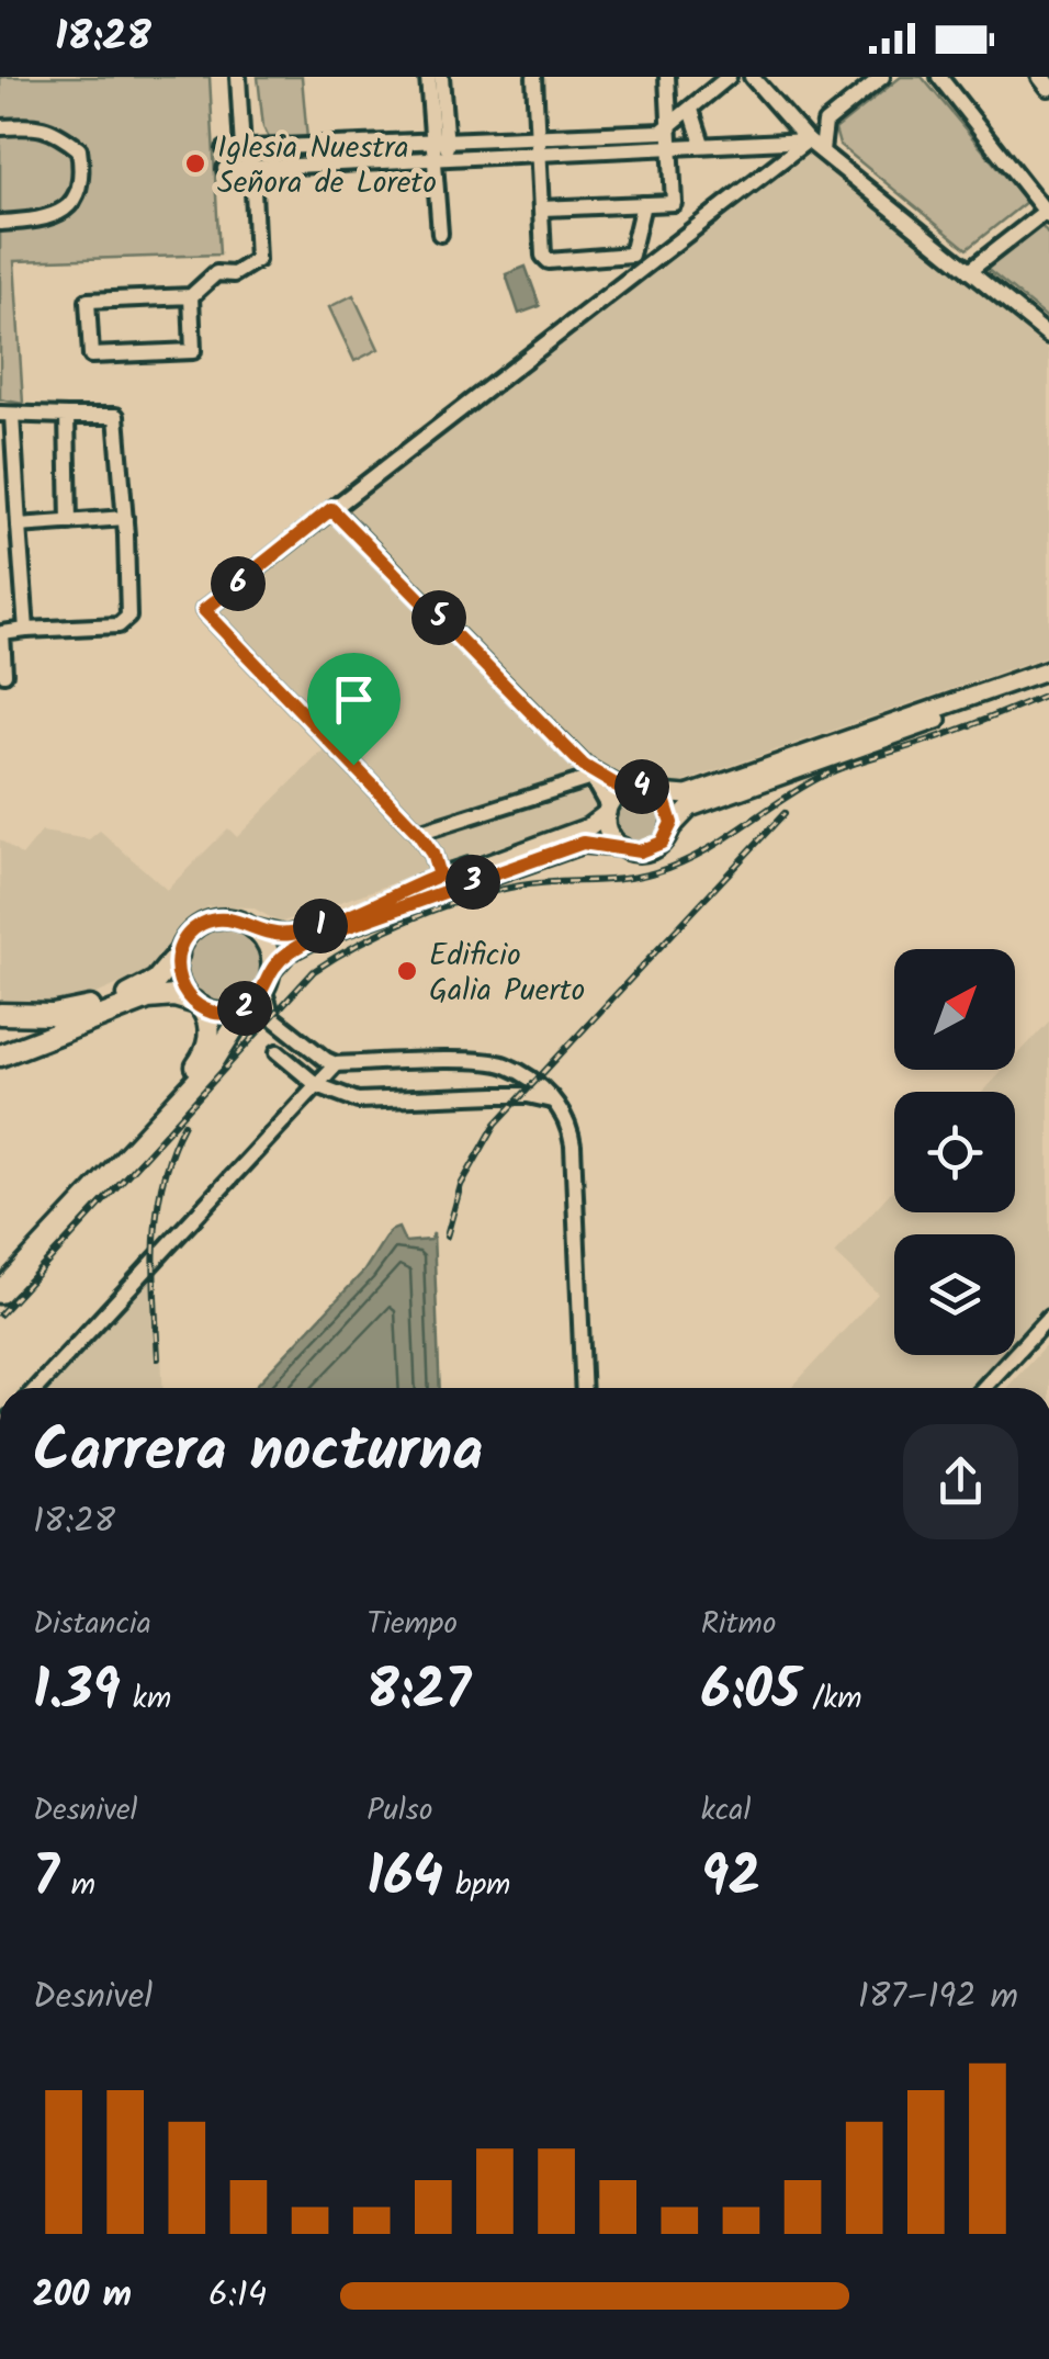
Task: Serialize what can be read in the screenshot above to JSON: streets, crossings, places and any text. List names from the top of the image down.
{
  "places": ["Iglesia Nuestra Señora de Loreto", "Edificio Galia Puerto"],
  "north": "top right",
  "page": {
    "status": "18:28",
    "pins": [
      "6",
      "5",
      "4",
      "3",
      "1",
      "2"
    ],
    "heading": ["Carrera nocturna", "18:28"],
    "stats": [
      ["Distancia", "1.39 km"],
      ["Tiempo", "8:27"],
      ["Ritmo", "6:05 /km"],
      ["Desnivel", "7 m"],
      ["Pulso", "164 bpm"],
      ["kcal", "92"]
    ],
    "chart": ["Desnivel", "187–192 m"],
    "list": [
      {
        "name": "200 m",
        "note": "6:14"
      }
    ]
  }
}
